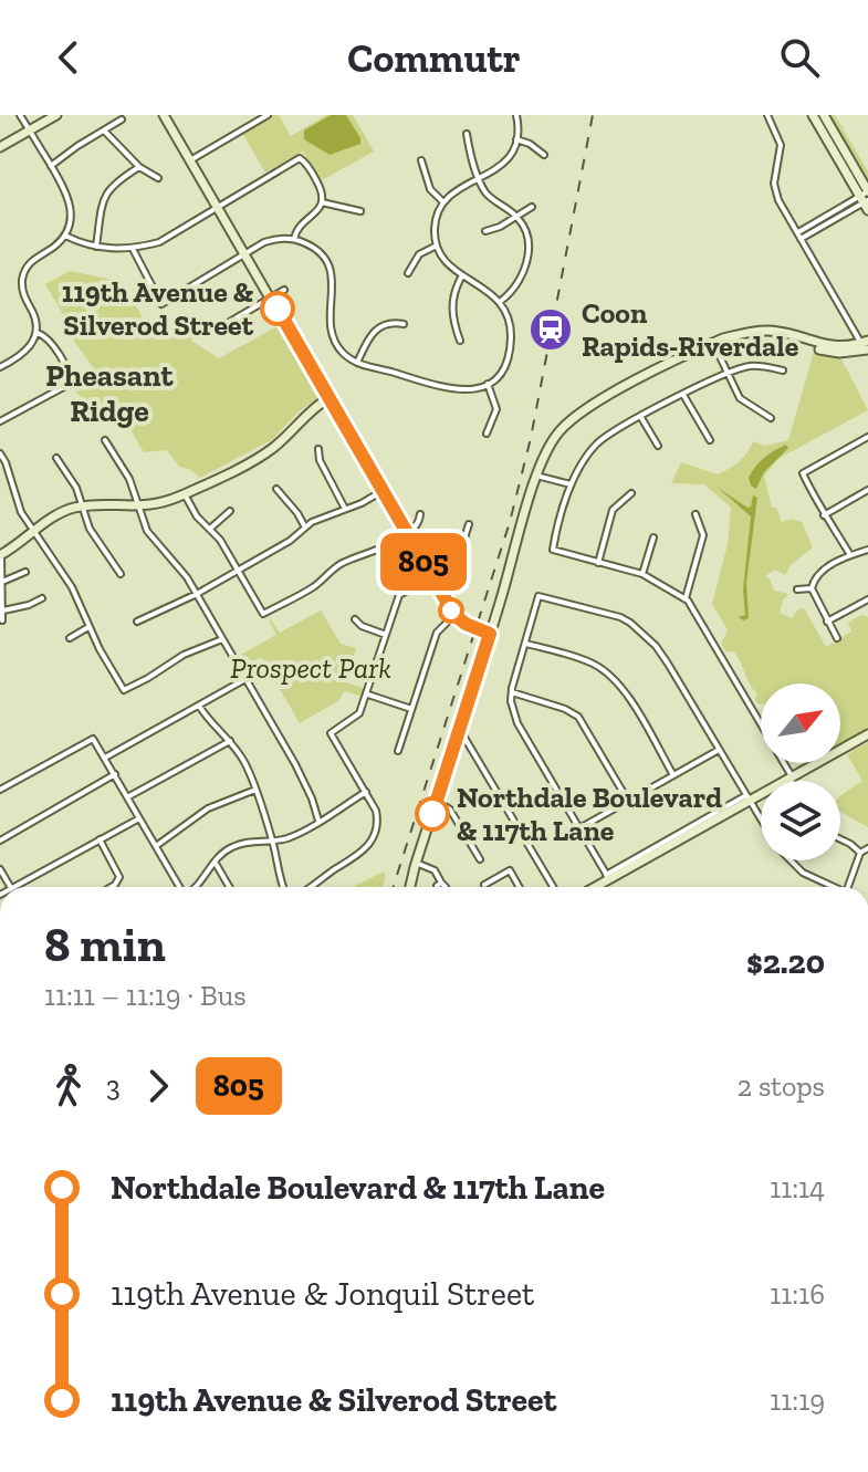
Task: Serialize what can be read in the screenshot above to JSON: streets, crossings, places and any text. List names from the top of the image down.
{
  "districts": ["Pheasant Ridge"],
  "parks": ["Prospect Park"],
  "places": {
    "other": ["119th Avenue & Silverod Street", "Northdale Boulevard & 117th Lane"],
    "station": ["Coon Rapids-Riverdale"]
  },
  "lines": ["bus line 805"],
  "north": "top right",
  "page": {
    "header": "Commutr",
    "on_map": "805",
    "heading": ["8 min", "11:11 – 11:19 · Bus", "$2.20"],
    "legs": ["3", "805", "2 stops"],
    "list": [
      {
        "name": "Northdale Boulevard & 117th Lane",
        "value": "11:14"
      },
      {
        "name": "119th Avenue & Jonquil Street",
        "value": "11:16"
      },
      {
        "name": "119th Avenue & Silverod Street",
        "value": "11:19"
      }
    ]
  }
}
